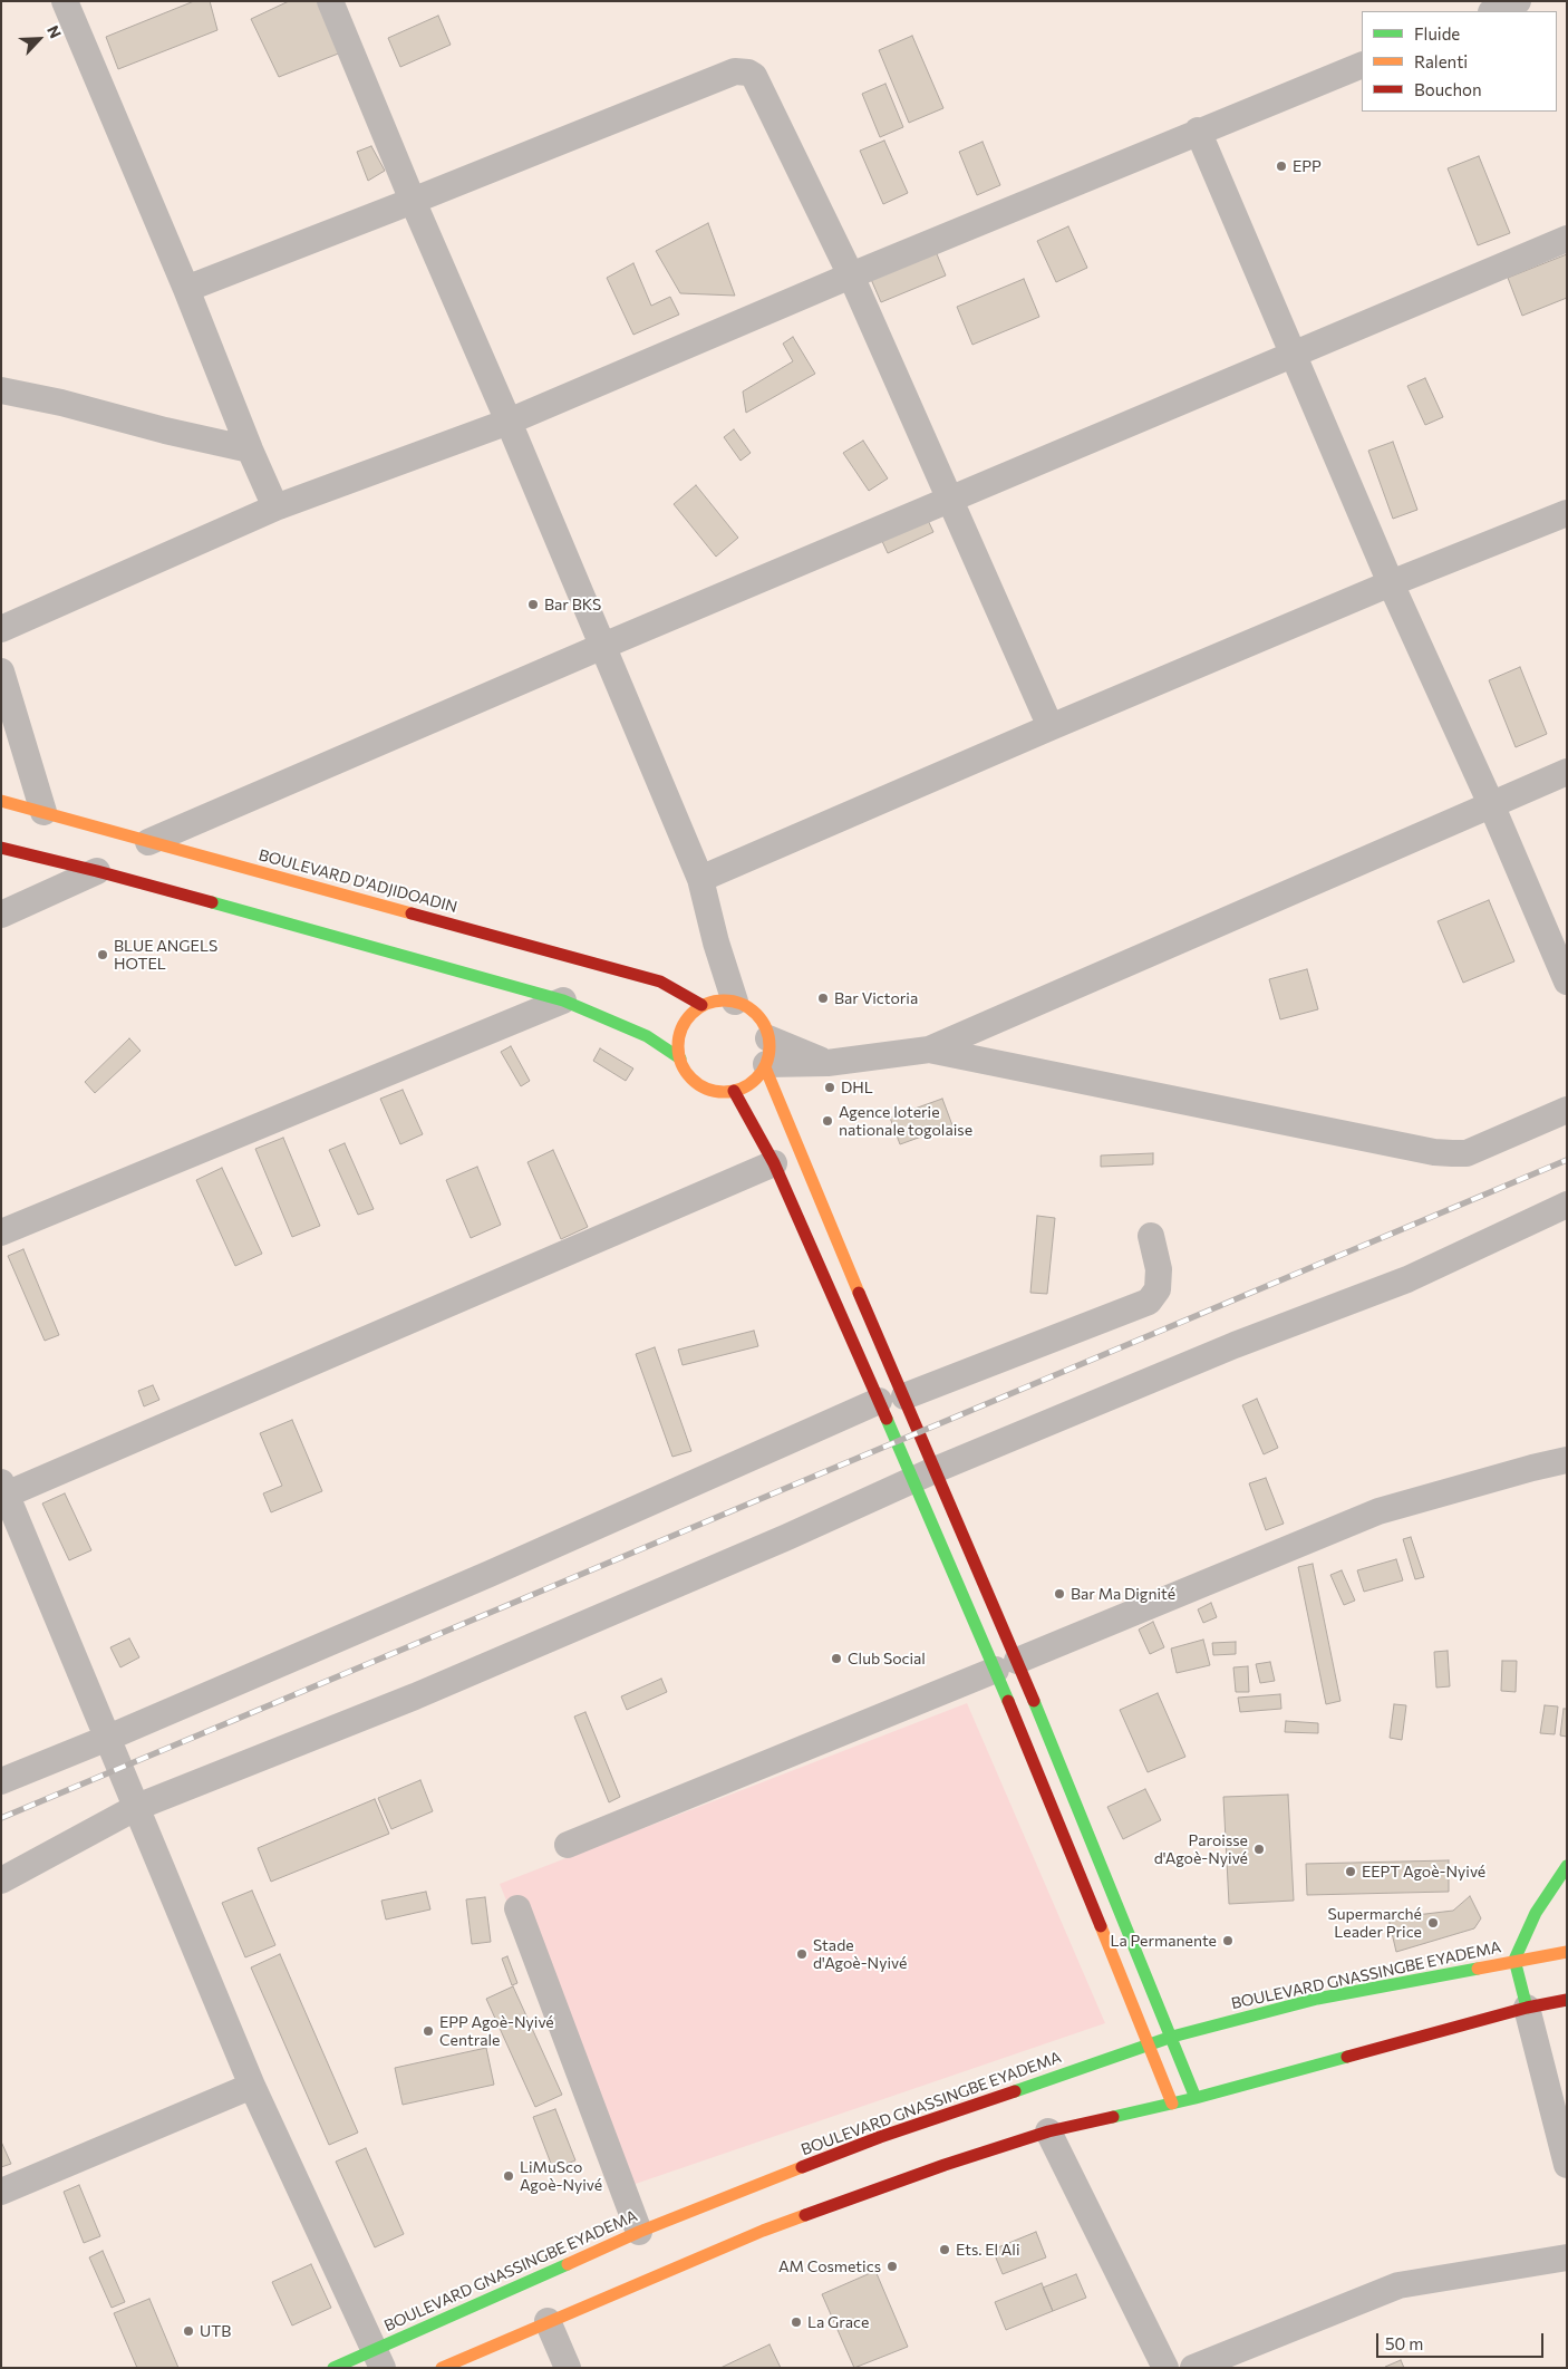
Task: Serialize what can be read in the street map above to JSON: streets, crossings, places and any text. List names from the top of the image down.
{
  "streets": {
    "main road": ["BOULEVARD D'ADJIDOADIN", "BOULEVARD GNASSINGBE EYADEMA"]
  },
  "places": [
    "EPP",
    "Bar BKS",
    "BLUE ANGELS HOTEL",
    "Bar Victoria",
    "DHL",
    "Agence loterie nationale togolaise",
    "Bar Ma Dignité",
    "Club Social",
    "Paroisse d'Agoè-Nyivé",
    "EEPT Agoè-Nyivé",
    "Supermarché Leader Price",
    "La Permanente",
    "Stade d'Agoè-Nyivé",
    "EPP Agoè-Nyivé Centrale",
    "LiMuSco Agoè-Nyivé",
    "Ets. El Ali",
    "AM Cosmetics",
    "La Grace",
    "UTB"
  ],
  "legend": ["Fluide", "Ralenti", "Bouchon"],
  "scale_bar": "50 m",
  "north": "top right"
}
